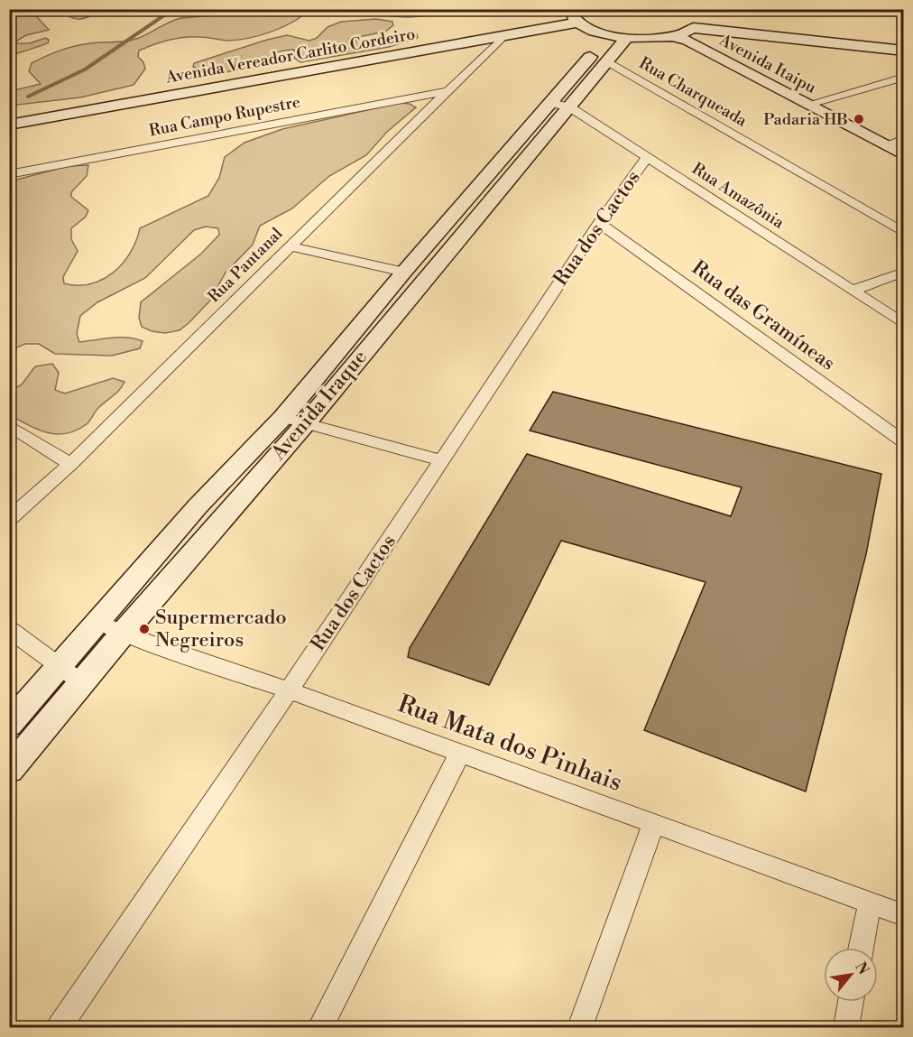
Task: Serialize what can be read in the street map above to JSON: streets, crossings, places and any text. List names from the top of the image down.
{
  "streets": {
    "street": [
      "Avenida Vereador Carlito Cordeiro",
      "Avenida Itaipu",
      "Rua Charqueada",
      "Rua Campo Rupestre",
      "Rua Amazônia",
      "Rua dos Cactos",
      "Rua Pantanal",
      "Rua das Gramíneas",
      "Avenida Iraque",
      "Rua Mata dos Pinhais"
    ]
  },
  "crossings": [
    ["Avenida Vereador Carlito Cordeiro", "Rua Pantanal"],
    ["Rua Charqueada", "Avenida Iraque"],
    ["Rua Campo Rupestre", "Rua Pantanal"],
    ["Rua Amazônia", "Rua dos Cactos"],
    ["Rua Amazônia", "Avenida Iraque"],
    ["Rua dos Cactos", "Rua das Gramíneas"],
    ["Rua dos Cactos", "Rua Mata dos Pinhais"],
    ["Avenida Iraque", "Rua Mata dos Pinhais"]
  ],
  "places": ["Padaria HB", "Supermercado Negreiros"],
  "north": "top right"
}
